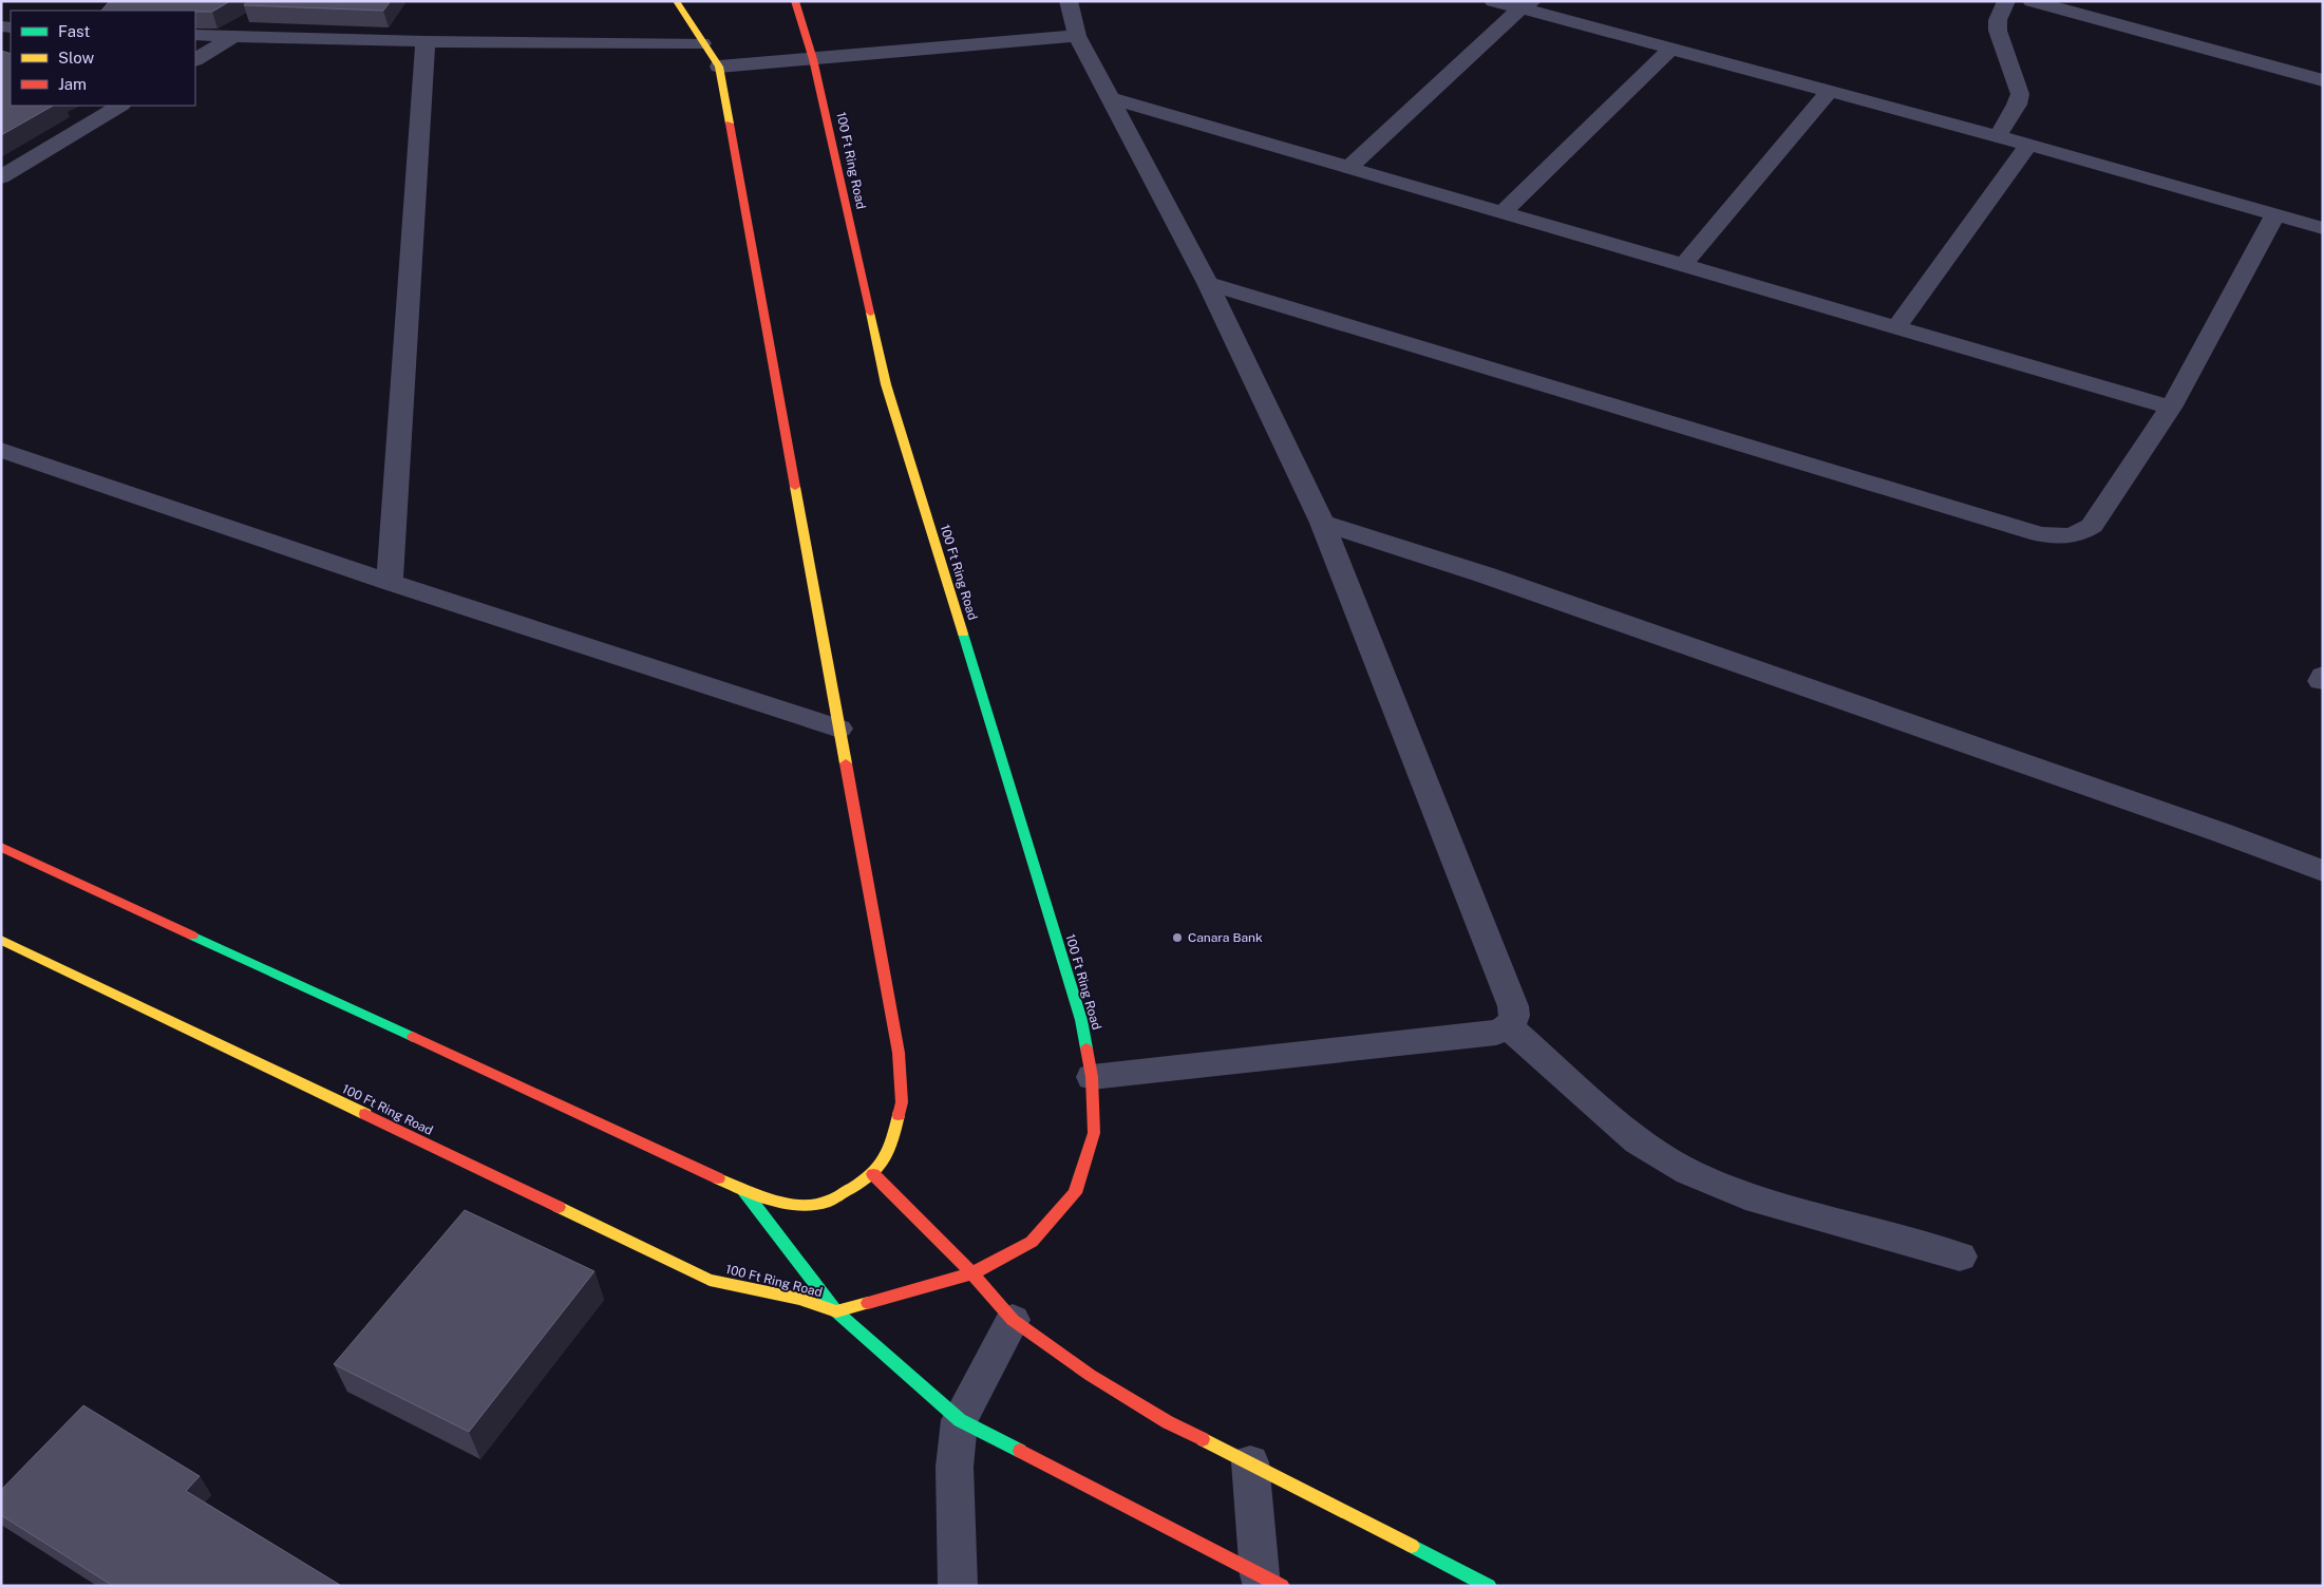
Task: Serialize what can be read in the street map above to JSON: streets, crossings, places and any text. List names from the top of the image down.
{
  "streets": {
    "main road": ["100 Ft Ring Road"]
  },
  "places": ["Canara Bank"],
  "legend": ["Fast", "Slow", "Jam"]
}
